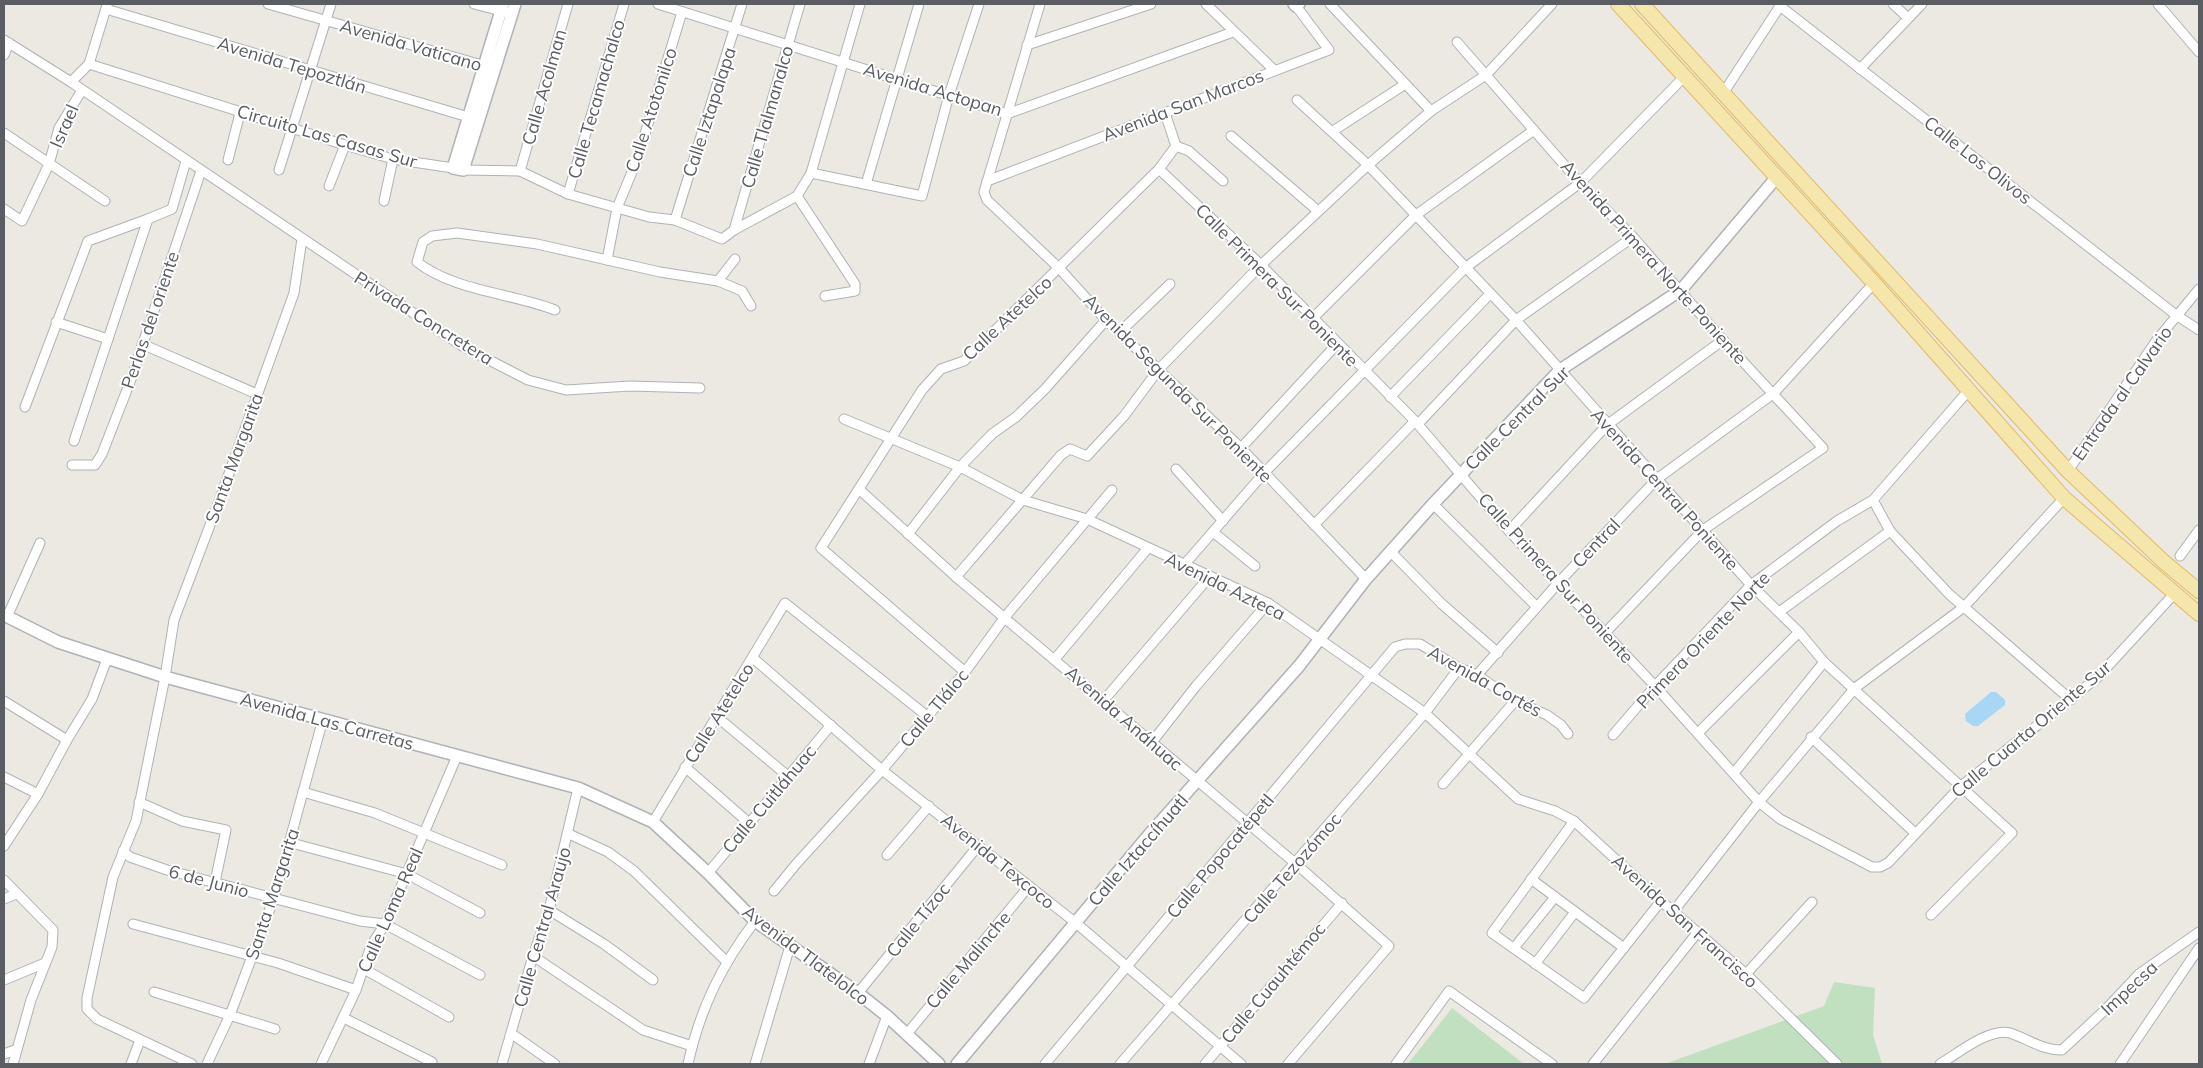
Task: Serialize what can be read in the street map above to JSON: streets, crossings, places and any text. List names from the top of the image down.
{
  "streets": {
    "street": [
      "Avenida Vaticano",
      "Avenida Tepoztlán",
      "Calle Acolman",
      "Avenida Actopan",
      "Calle Tecamachalco",
      "Avenida San Marcos",
      "Calle Atotonilco",
      "Calle Iztapalapa",
      "Calle Tlalmanalco",
      "Israel",
      "Circuito Las Casas Sur",
      "Calle Los Olivos",
      "Avenida Primera Norte Poniente",
      "Calle Primera Sur Poniente",
      "Privada Concretera",
      "Calle Atetelco",
      "Perlas del oriente",
      "Avenida Segunda Sur Poniente",
      "Entrada al Calvario",
      "Calle Central Sur",
      "Santa Margarita",
      "Avenida Central Poniente",
      "Central",
      "Avenida Azteca",
      "Primera Oriente Norte",
      "Avenida Cortés",
      "Calle Tláloc",
      "Avenida Anáhuac",
      "Avenida Las Carretas",
      "Calle Cuarta Oriente Sur",
      "Calle Cuitláhuac",
      "Calle Iztaccíhuatl",
      "Calle Popocatépetl",
      "Avenida Texcoco",
      "Calle Tezozómoc",
      "6 de Junio",
      "Calle Loma Real",
      "Calle Tízoc",
      "Avenida San Francisco",
      "Calle Central Araujo",
      "Avenida Tlatelolco",
      "Calle Malinche",
      "Calle Cuauhtémoc",
      "Impecsa"
    ]
  },
  "crossings": [
    ["Calle Acolman", "Circuito Las Casas Sur"],
    ["Avenida Actopan", "Calle Atotonilco"],
    ["Avenida Actopan", "Calle Iztapalapa"],
    ["Avenida Actopan", "Calle Tlalmanalco"],
    ["Calle Tecamachalco", "Circuito Las Casas Sur"],
    ["Avenida San Marcos", "Avenida Segunda Sur Poniente"],
    ["Calle Atotonilco", "Circuito Las Casas Sur"],
    ["Calle Iztapalapa", "Circuito Las Casas Sur"],
    ["Calle Tlalmanalco", "Circuito Las Casas Sur"],
    ["Israel", "Privada Concretera"],
    ["Calle Los Olivos", "Entrada al Calvario"],
    ["Avenida Primera Norte Poniente", "Calle Central Sur"],
    ["Avenida Primera Norte Poniente", "Avenida Central Poniente"],
    ["Calle Primera Sur Poniente", "Calle Atetelco"],
    ["Calle Primera Sur Poniente", "Calle Central Sur"],
    ["Calle Primera Sur Poniente", "Central"],
    ["Calle Primera Sur Poniente", "Primera Oriente Norte"],
    ["Calle Primera Sur Poniente", "Calle Cuarta Oriente Sur"],
    ["Privada Concretera", "Perlas del oriente"],
    ["Privada Concretera", "Santa Margarita"],
    ["Calle Atetelco", "Avenida Segunda Sur Poniente"],
    ["Calle Atetelco", "Avenida Azteca"],
    ["Calle Atetelco", "Calle Tláloc"],
    ["Calle Atetelco", "Avenida Anáhuac"],
    ["Calle Atetelco", "Avenida Las Carretas"],
    ["Calle Atetelco", "Avenida Texcoco"],
    ["Calle Atetelco", "Avenida Tlatelolco"],
    ["Avenida Segunda Sur Poniente", "Calle Central Sur"],
    ["Calle Central Sur", "Avenida Central Poniente"],
    ["Calle Central Sur", "Avenida Azteca"],
    ["Calle Central Sur", "Calle Iztaccíhuatl"],
    ["Santa Margarita", "Avenida Las Carretas"],
    ["Santa Margarita", "6 de Junio"],
    ["Avenida Central Poniente", "Central"],
    ["Avenida Central Poniente", "Primera Oriente Norte"],
    ["Avenida Central Poniente", "Calle Cuarta Oriente Sur"],
    ["Central", "Avenida Cortés"],
    ["Avenida Azteca", "Calle Tláloc"],
    ["Avenida Azteca", "Calle Iztaccíhuatl"],
    ["Avenida Azteca", "Calle Popocatépetl"],
    ["Avenida Azteca", "Calle Tezozómoc"],
    ["Avenida Azteca", "Avenida San Francisco"],
    ["Avenida Cortés", "Calle Popocatépetl"],
    ["Avenida Cortés", "Calle Tezozómoc"],
    ["Calle Tláloc", "Avenida Anáhuac"],
    ["Calle Tláloc", "Avenida Texcoco"],
    ["Avenida Anáhuac", "Calle Iztaccíhuatl"],
    ["Avenida Anáhuac", "Calle Popocatépetl"],
    ["Avenida Anáhuac", "Calle Tezozómoc"],
    ["Avenida Anáhuac", "Calle Cuauhtémoc"],
    ["Avenida Las Carretas", "Calle Loma Real"],
    ["Avenida Las Carretas", "Calle Central Araujo"],
    ["Avenida Las Carretas", "Avenida Tlatelolco"],
    ["Calle Cuitláhuac", "Avenida Texcoco"],
    ["Calle Cuitláhuac", "Avenida Tlatelolco"],
    ["Calle Iztaccíhuatl", "Avenida Texcoco"],
    ["Calle Popocatépetl", "Avenida Texcoco"],
    ["Avenida Texcoco", "Calle Tezozómoc"],
    ["Avenida Texcoco", "Calle Tízoc"],
    ["Avenida Texcoco", "Calle Malinche"],
    ["Avenida Texcoco", "Calle Cuauhtémoc"],
    ["6 de Junio", "Calle Loma Real"],
    ["Calle Tízoc", "Avenida Tlatelolco"],
    ["Avenida Tlatelolco", "Calle Malinche"]
  ]
}
